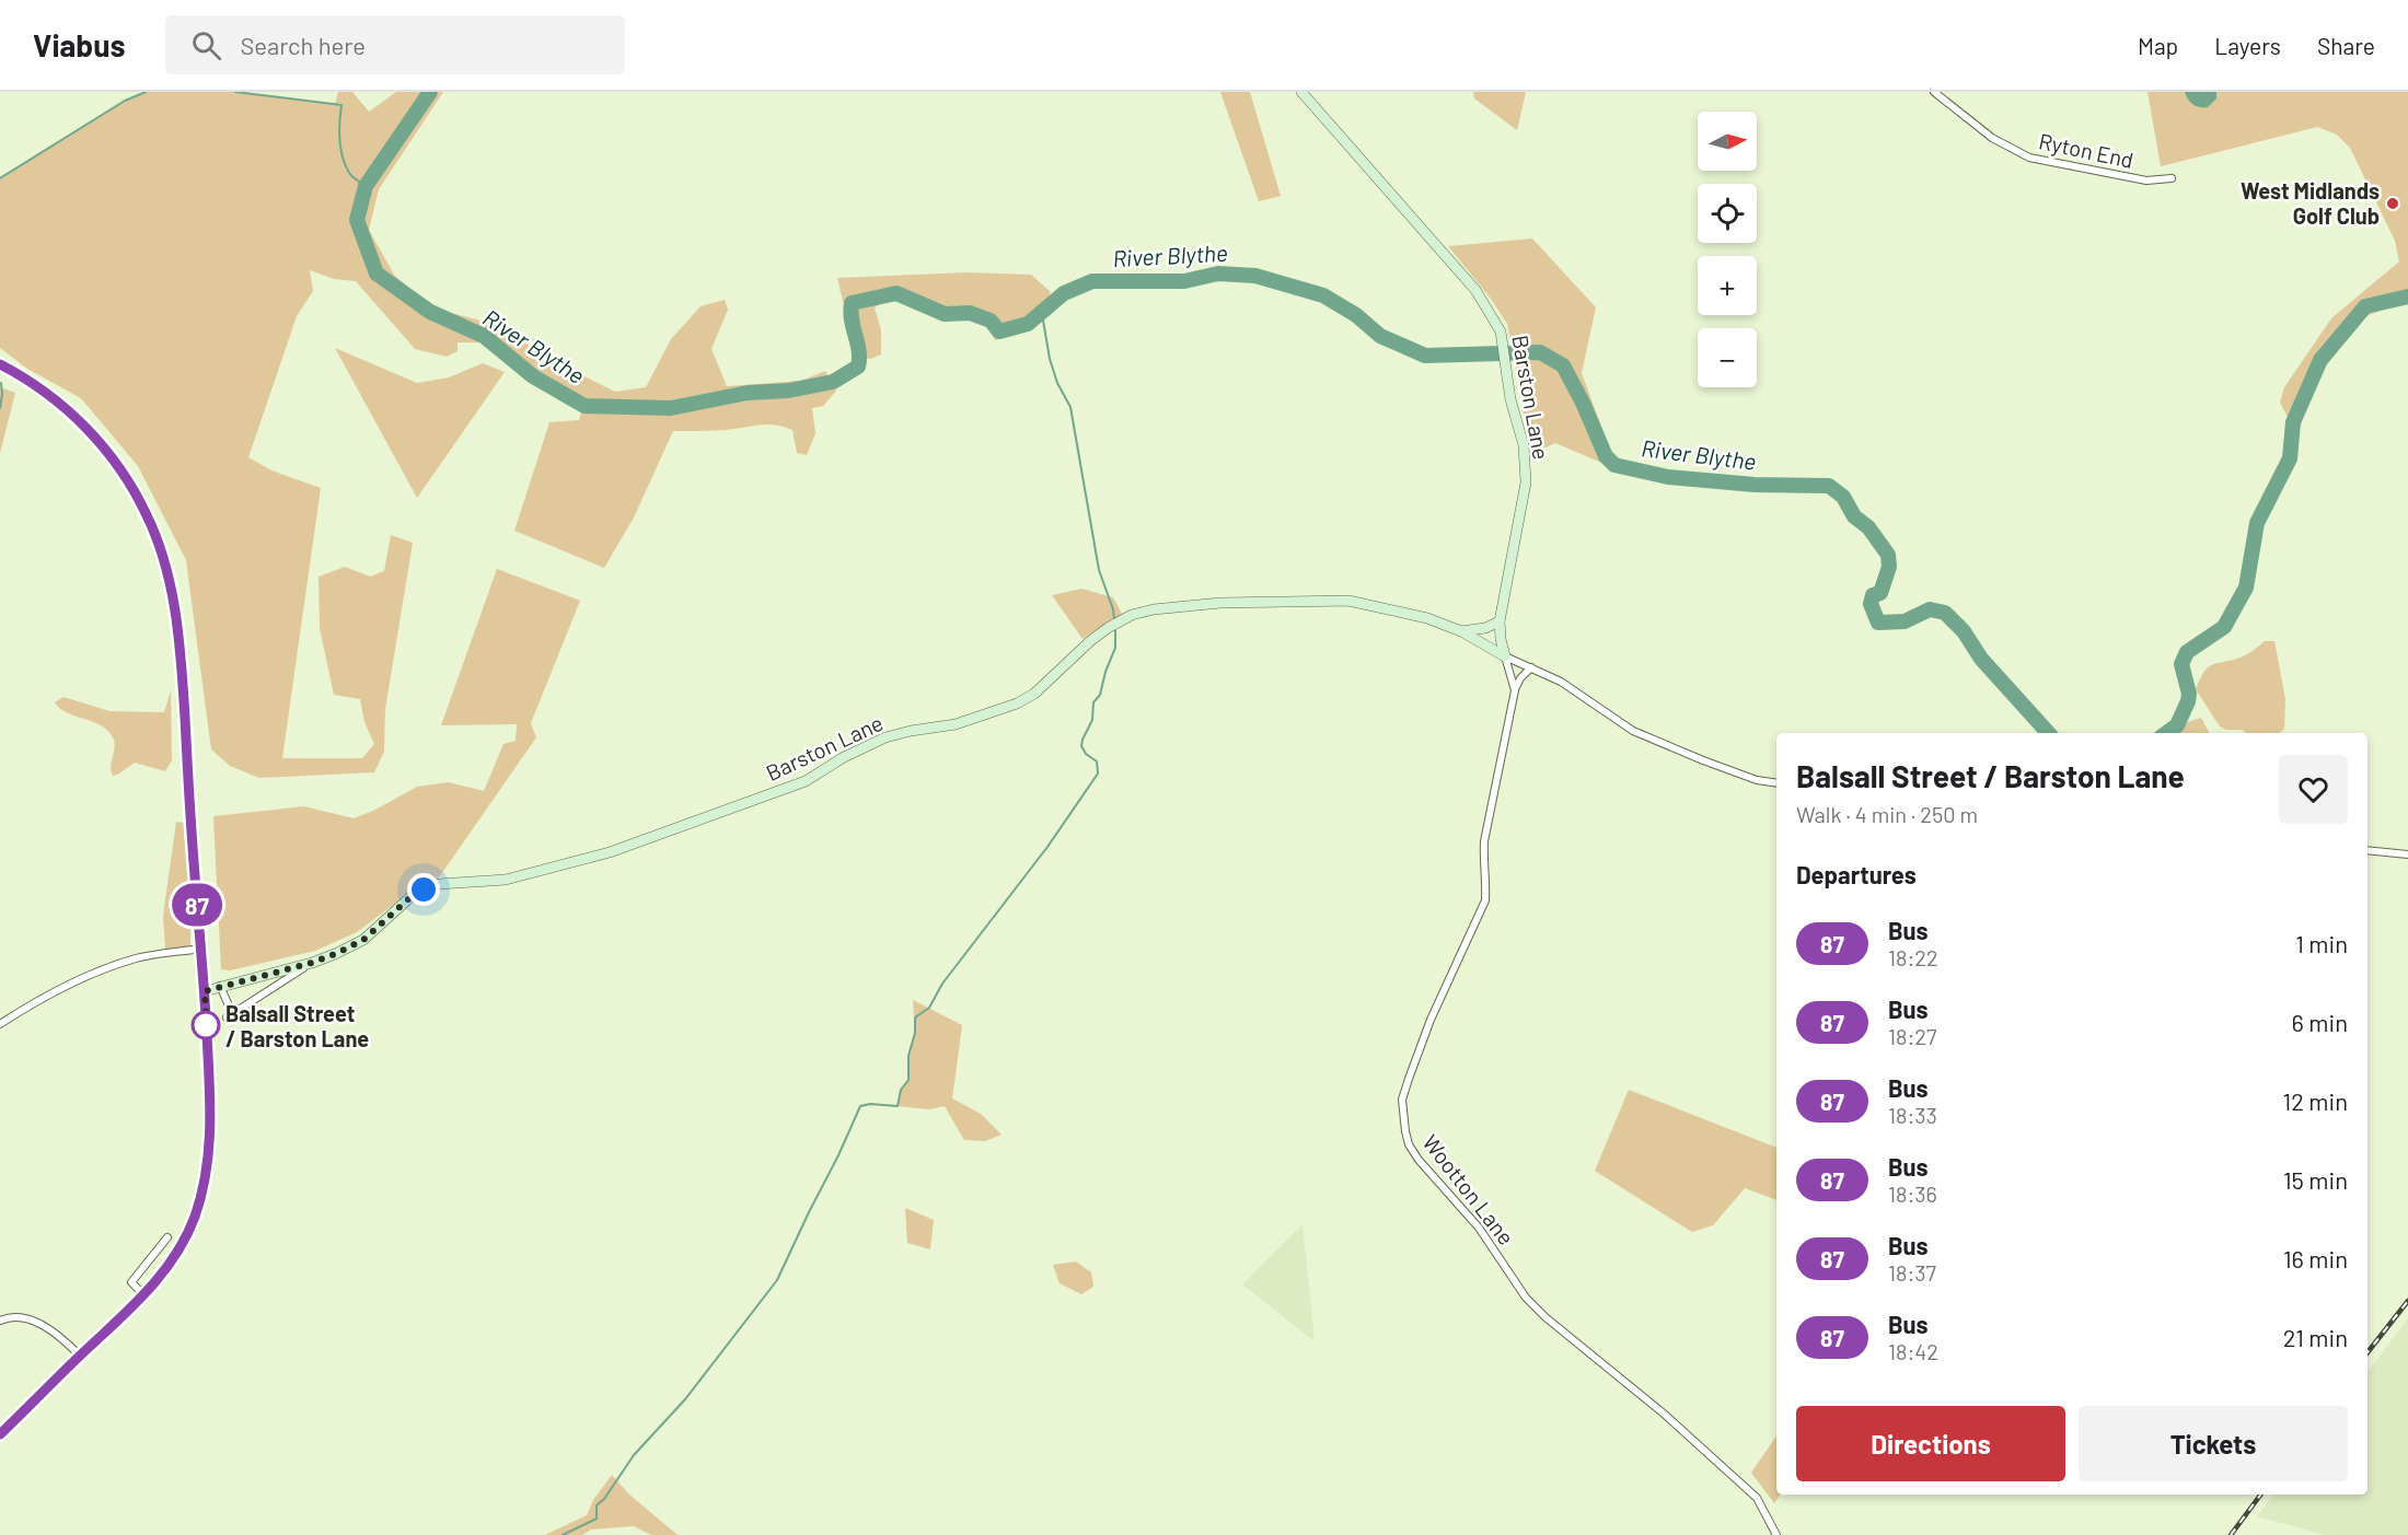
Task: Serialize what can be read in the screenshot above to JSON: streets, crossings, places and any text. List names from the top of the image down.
{
  "streets": {
    "street": ["Ryton End", "Barston Lane", "Wootton Lane"]
  },
  "crossings": [
    ["Barston Lane", "Wootton Lane"]
  ],
  "water": ["River Blythe"],
  "places": ["West Midlands Golf Club", "Balsall Street / Barston Lane"],
  "lines": ["bus line 87"],
  "north": "right",
  "page": {
    "header": "Viabus",
    "search": "Search here",
    "nav": ["Map", "Layers", "Share"],
    "on_map": "87",
    "map_buttons": ["+", "−"],
    "heading": [
      ["Balsall Street / Barston Lane", "Walk · 4 min · 250 m"],
      "Departures"
    ],
    "list": [
      {
        "mark": "87",
        "name": "Bus",
        "note": "18:22",
        "value": "1 min"
      },
      {
        "mark": "87",
        "name": "Bus",
        "note": "18:27",
        "value": "6 min"
      },
      {
        "mark": "87",
        "name": "Bus",
        "note": "18:33",
        "value": "12 min"
      },
      {
        "mark": "87",
        "name": "Bus",
        "note": "18:36",
        "value": "15 min"
      },
      {
        "mark": "87",
        "name": "Bus",
        "note": "18:37",
        "value": "16 min"
      },
      {
        "mark": "87",
        "name": "Bus",
        "note": "18:42",
        "value": "21 min"
      }
    ],
    "buttons": ["Directions", "Tickets"]
  }
}
